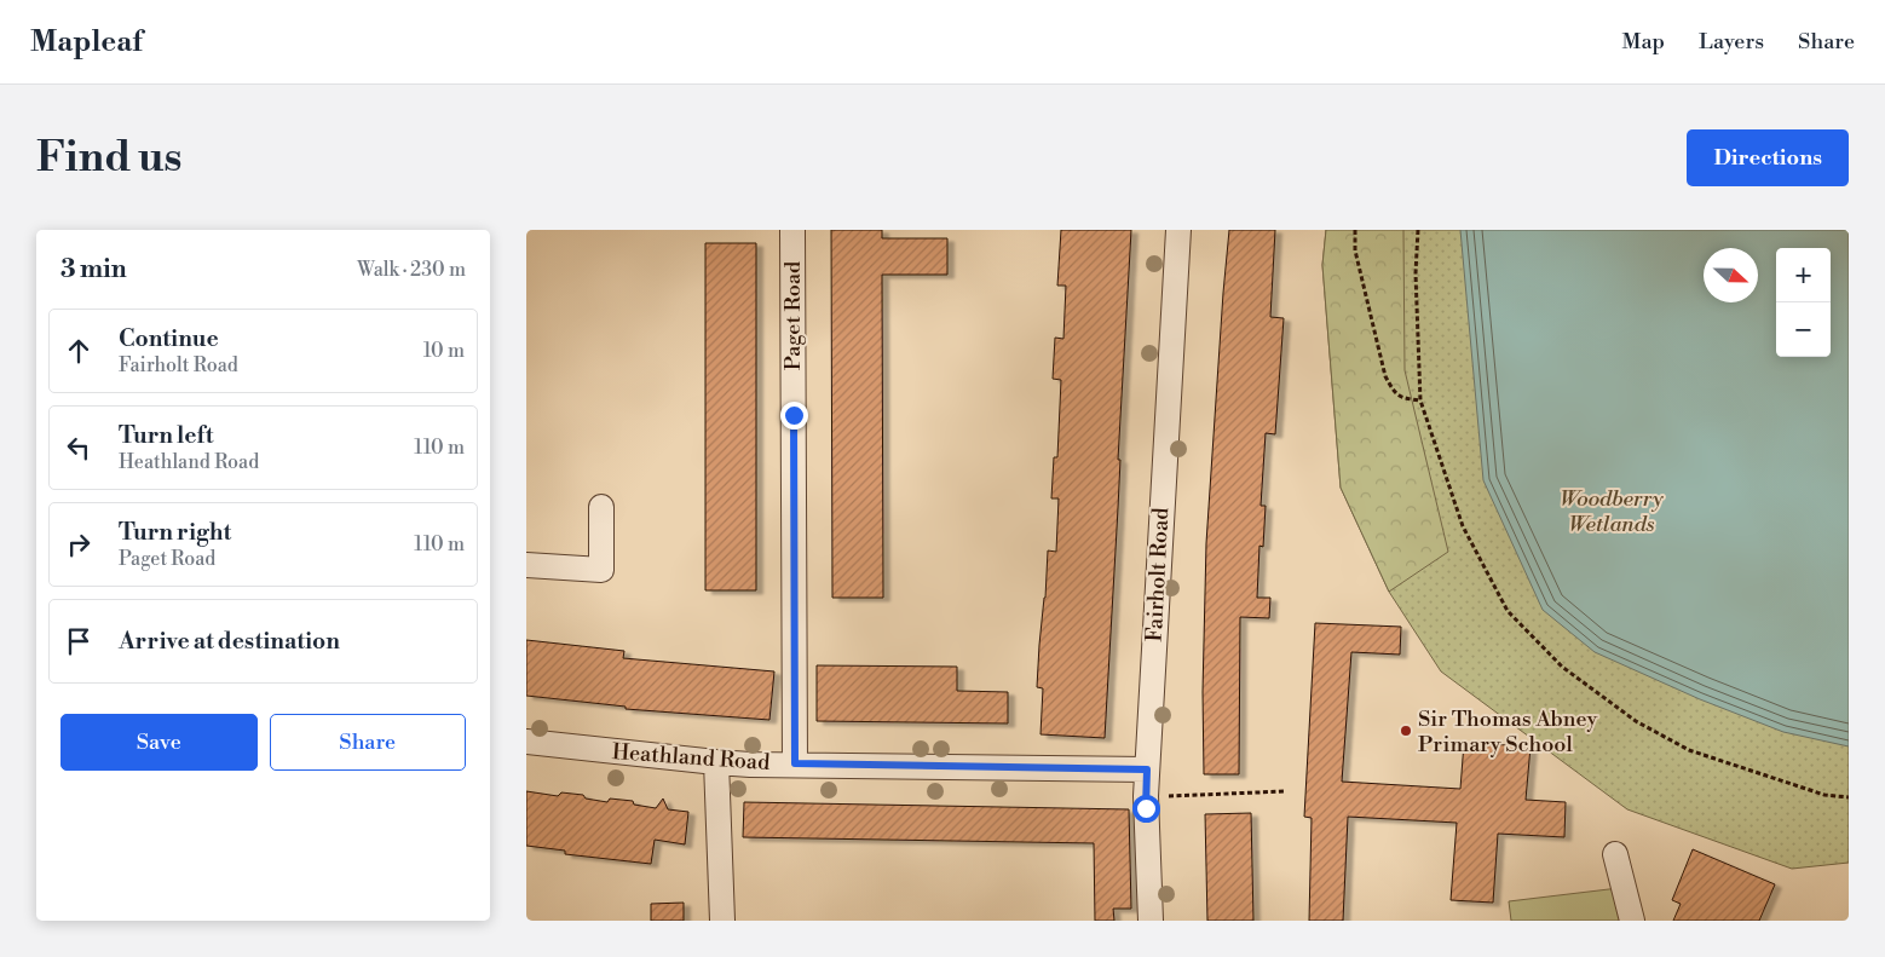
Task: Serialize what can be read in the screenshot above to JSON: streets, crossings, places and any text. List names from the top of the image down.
{
  "streets": {
    "street": ["Paget Road", "Fairholt Road", "Heathland Road"]
  },
  "crossings": [
    ["Paget Road", "Heathland Road"],
    ["Fairholt Road", "Heathland Road"]
  ],
  "parks": ["Woodberry Wetlands"],
  "places": ["Sir Thomas Abney Primary School"],
  "north": "right",
  "page": {
    "header": "Mapleaf",
    "nav": ["Map", "Layers", "Share"],
    "buttons": [
      "Directions",
      ["Save", "Share"]
    ],
    "title": "Find us",
    "heading": ["3 min", "Walk · 230 m"],
    "map_buttons": ["+", "−"],
    "list": [
      ["Continue", "Fairholt Road", "10 m"],
      ["Turn left", "Heathland Road", "110 m"],
      ["Turn right", "Paget Road", "110 m"],
      "Arrive at destination"
    ]
  }
}
